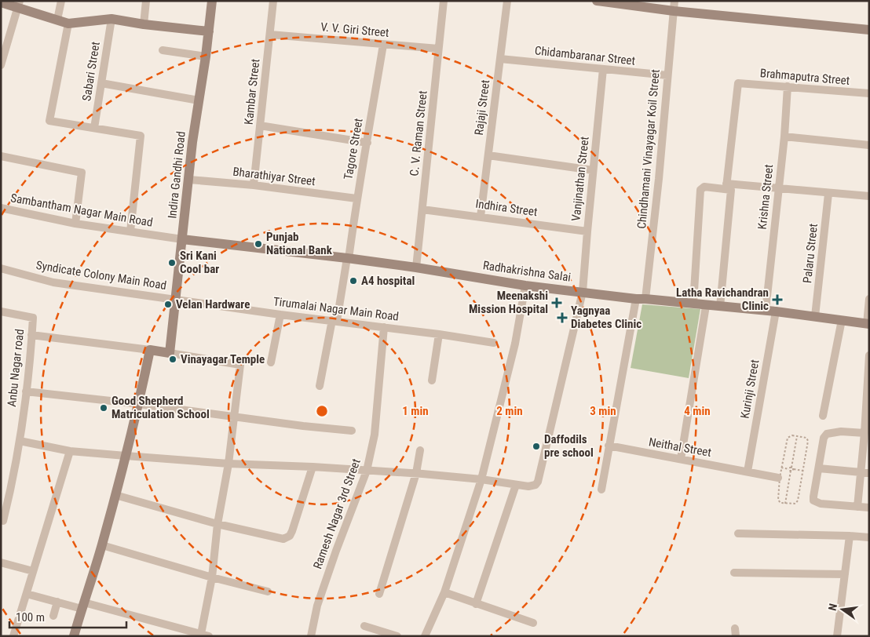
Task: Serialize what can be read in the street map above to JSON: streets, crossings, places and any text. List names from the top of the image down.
{
  "streets": {
    "street": [
      "V. V. Giri Street",
      "Chidambaranar Street",
      "Sabari Street",
      "Brahmaputra Street",
      "Kambar Street",
      "Rajaji Street",
      "C. V. Raman Street",
      "Tagore Street",
      "Chindhamani Vinayagar Koil Street",
      "Indira Gandhi Road",
      "Bharathiyar Street",
      "Vanjinathan Street",
      "Krishna Street",
      "Indhira Street",
      "Sambantham Nagar Main Road",
      "Palaru Street",
      "Radhakrishna Salai",
      "Syndicate Colony Main Road",
      "Tirumalai Nagar Main Road",
      "Anbu Nagar road",
      "Kurinji Street",
      "Neithal Street",
      "Ramesh Nagar 3rd Street"
    ]
  },
  "crossings": [
    ["V. V. Giri Street", "Kambar Street"],
    ["V. V. Giri Street", "C. V. Raman Street"],
    ["V. V. Giri Street", "Tagore Street"],
    ["Chidambaranar Street", "Rajaji Street"],
    ["Chidambaranar Street", "Chindhamani Vinayagar Koil Street"],
    ["Chidambaranar Street", "Vanjinathan Street"],
    ["Brahmaputra Street", "Krishna Street"],
    ["Kambar Street", "Bharathiyar Street"],
    ["Rajaji Street", "Indhira Street"],
    ["C. V. Raman Street", "Indhira Street"],
    ["C. V. Raman Street", "Radhakrishna Salai"],
    ["Tagore Street", "Bharathiyar Street"],
    ["Tagore Street", "Radhakrishna Salai"],
    ["Tagore Street", "Tirumalai Nagar Main Road"],
    ["Chindhamani Vinayagar Koil Street", "Radhakrishna Salai"],
    ["Chindhamani Vinayagar Koil Street", "Neithal Street"],
    ["Indira Gandhi Road", "Bharathiyar Street"],
    ["Indira Gandhi Road", "Sambantham Nagar Main Road"],
    ["Indira Gandhi Road", "Radhakrishna Salai"],
    ["Indira Gandhi Road", "Syndicate Colony Main Road"],
    ["Indira Gandhi Road", "Tirumalai Nagar Main Road"],
    ["Vanjinathan Street", "Indhira Street"],
    ["Vanjinathan Street", "Radhakrishna Salai"],
    ["Vanjinathan Street", "Anbu Nagar road"],
    ["Vanjinathan Street", "Ramesh Nagar 3rd Street"],
    ["Krishna Street", "Radhakrishna Salai"],
    ["Sambantham Nagar Main Road", "Radhakrishna Salai"],
    ["Palaru Street", "Radhakrishna Salai"],
    ["Radhakrishna Salai", "Kurinji Street"],
    ["Syndicate Colony Main Road", "Tirumalai Nagar Main Road"],
    ["Tirumalai Nagar Main Road", "Ramesh Nagar 3rd Street"],
    ["Kurinji Street", "Neithal Street"]
  ],
  "places": {
    "other": [
      "Punjab National Bank",
      "Sri Kani Cool bar",
      "A4 hospital",
      "Velan Hardware",
      "Vinayagar Temple",
      "Good Shepherd Matriculation School",
      "Daffodils pre school"
    ],
    "health": ["Latha Ravichandran Clinic", "Meenakshi Mission Hospital", "Yagnyaa Diabetes Clinic"]
  },
  "scale_bar": "100 m",
  "north": "left",
  "rings": [
    "1 min",
    "2 min",
    "3 min",
    "4 min"
  ]
}
